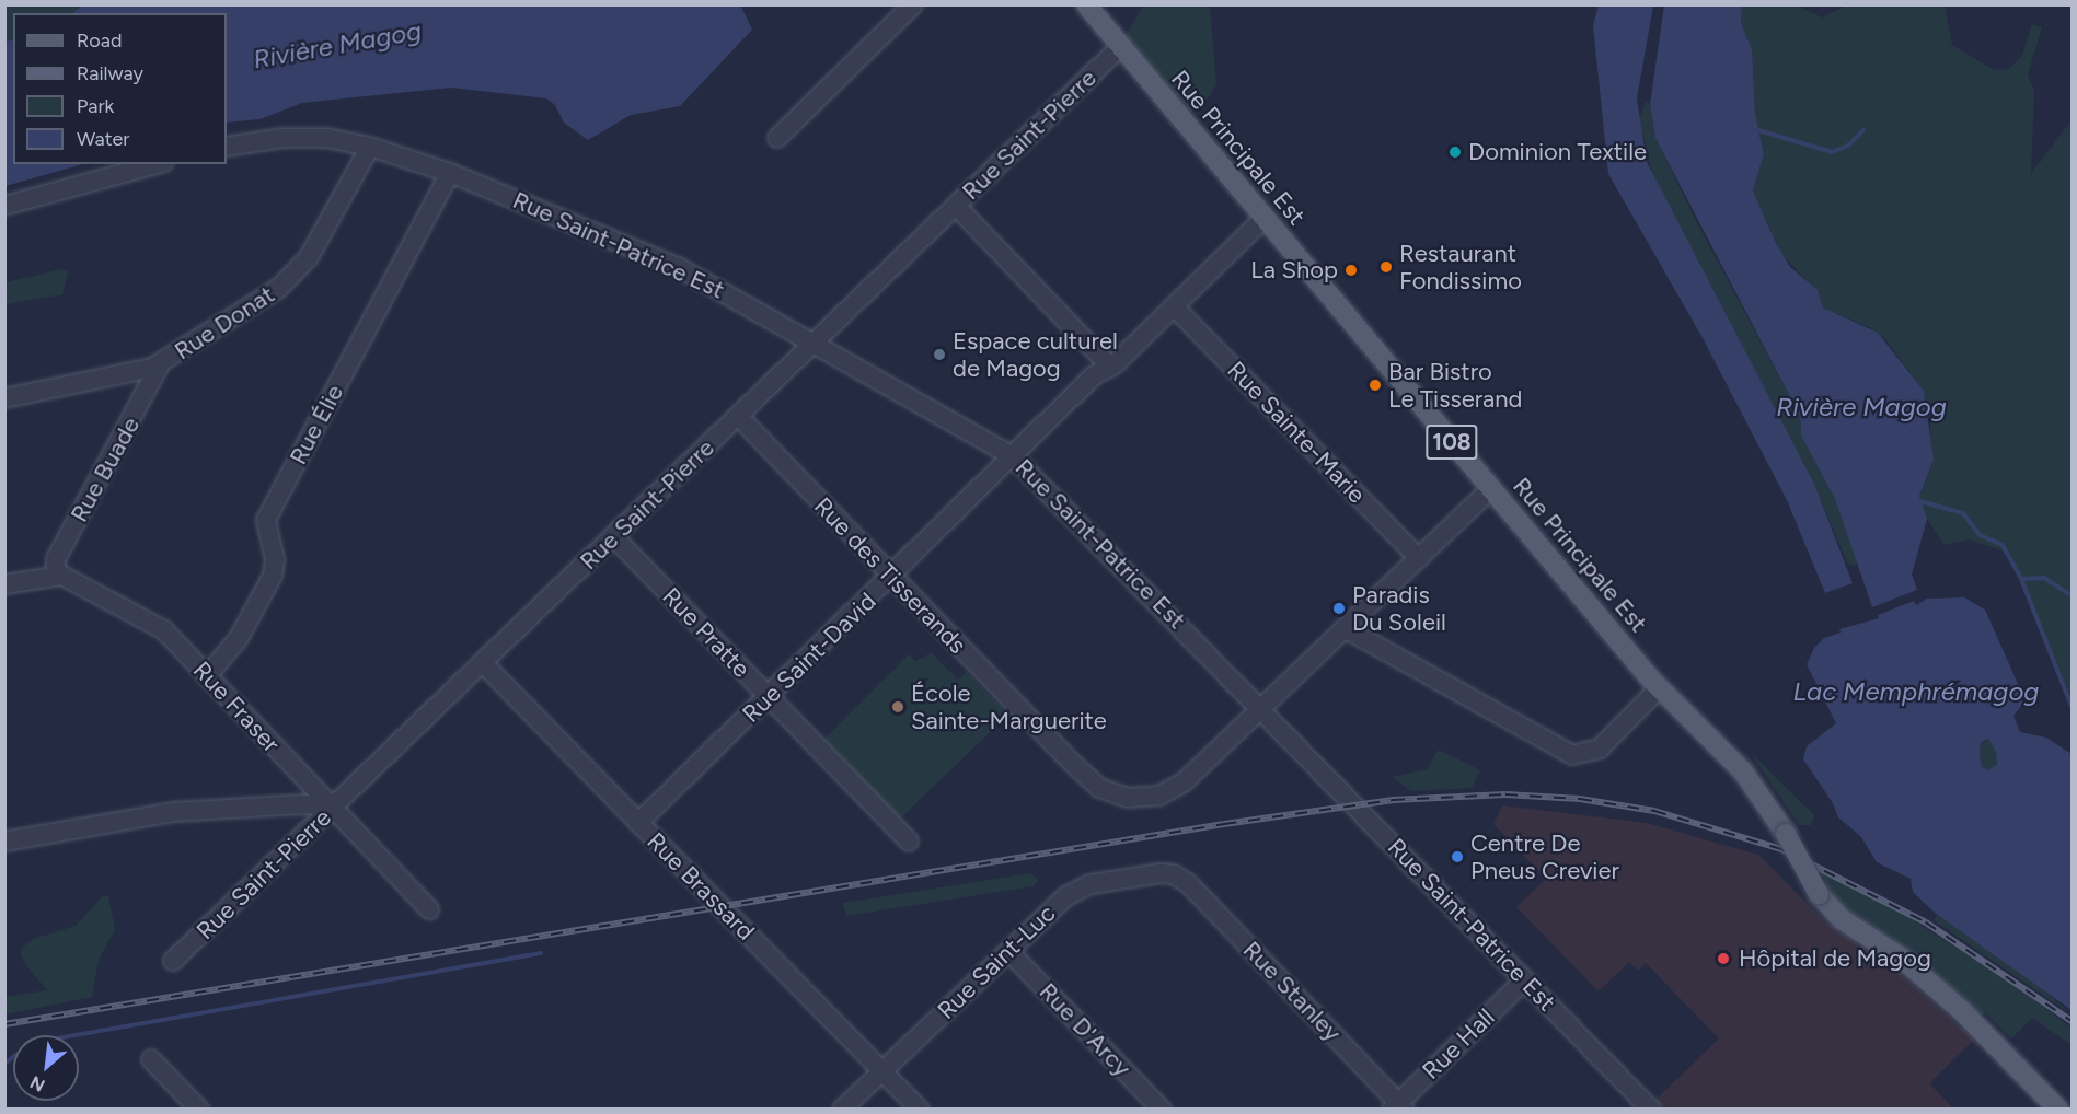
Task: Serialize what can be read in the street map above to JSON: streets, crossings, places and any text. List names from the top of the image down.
{
  "streets": {
    "main road": ["Rue Principale Est", "108"],
    "street": [
      "Rue Saint-Pierre",
      "Rue Saint-Patrice Est",
      "Rue Donat",
      "Rue Élie",
      "Rue Sainte-Marie",
      "Rue Buade",
      "Rue des Tisserands",
      "Rue Pratte",
      "Rue Saint-David",
      "Rue Fraser",
      "Rue Brassard",
      "Rue Saint-Luc",
      "Rue Stanley",
      "Rue D'Arcy",
      "Rue Hall"
    ]
  },
  "crossings": [
    ["Rue Saint-Pierre", "Rue Principale Est"],
    ["Rue Saint-Pierre", "Rue Saint-Patrice Est"],
    ["Rue Saint-Pierre", "Rue des Tisserands"],
    ["Rue Saint-Pierre", "Rue Pratte"],
    ["Rue Saint-Pierre", "Rue Fraser"],
    ["Rue Saint-Pierre", "Rue Brassard"],
    ["Rue Principale Est", "Rue des Tisserands"],
    ["Rue Principale Est", "Rue Saint-David"],
    ["Rue Saint-Patrice Est", "Rue Donat"],
    ["Rue Saint-Patrice Est", "Rue Élie"],
    ["Rue Saint-Patrice Est", "Rue des Tisserands"],
    ["Rue Saint-Patrice Est", "Rue Saint-David"],
    ["Rue Saint-Patrice Est", "Rue Hall"],
    ["Rue Donat", "Rue Buade"],
    ["Rue Élie", "Rue Fraser"],
    ["Rue Sainte-Marie", "Rue des Tisserands"],
    ["Rue Sainte-Marie", "Rue Saint-David"],
    ["Rue Buade", "Rue Fraser"],
    ["Rue des Tisserands", "Rue Saint-David"],
    ["Rue Pratte", "Rue Saint-David"],
    ["Rue Saint-David", "Rue Brassard"],
    ["Rue Brassard", "Rue Saint-Luc"],
    ["Rue Saint-Luc", "Rue Stanley"],
    ["Rue Saint-Luc", "Rue D'Arcy"],
    ["Rue Stanley", "Rue Hall"]
  ],
  "water": ["Rivière Magog", "Lac Memphrémagog"],
  "places": [
    "Dominion Textile",
    "Restaurant Fondissimo",
    "La Shop",
    "Espace culturel de Magog",
    "Bar Bistro Le Tisserand",
    "Paradis Du Soleil",
    "École Sainte-Marguerite",
    "Centre De Pneus Crevier",
    "Hôpital de Magog"
  ],
  "legend": [
    "Road",
    "Railway",
    "Park",
    "Water"
  ],
  "north": "bottom left"
}
